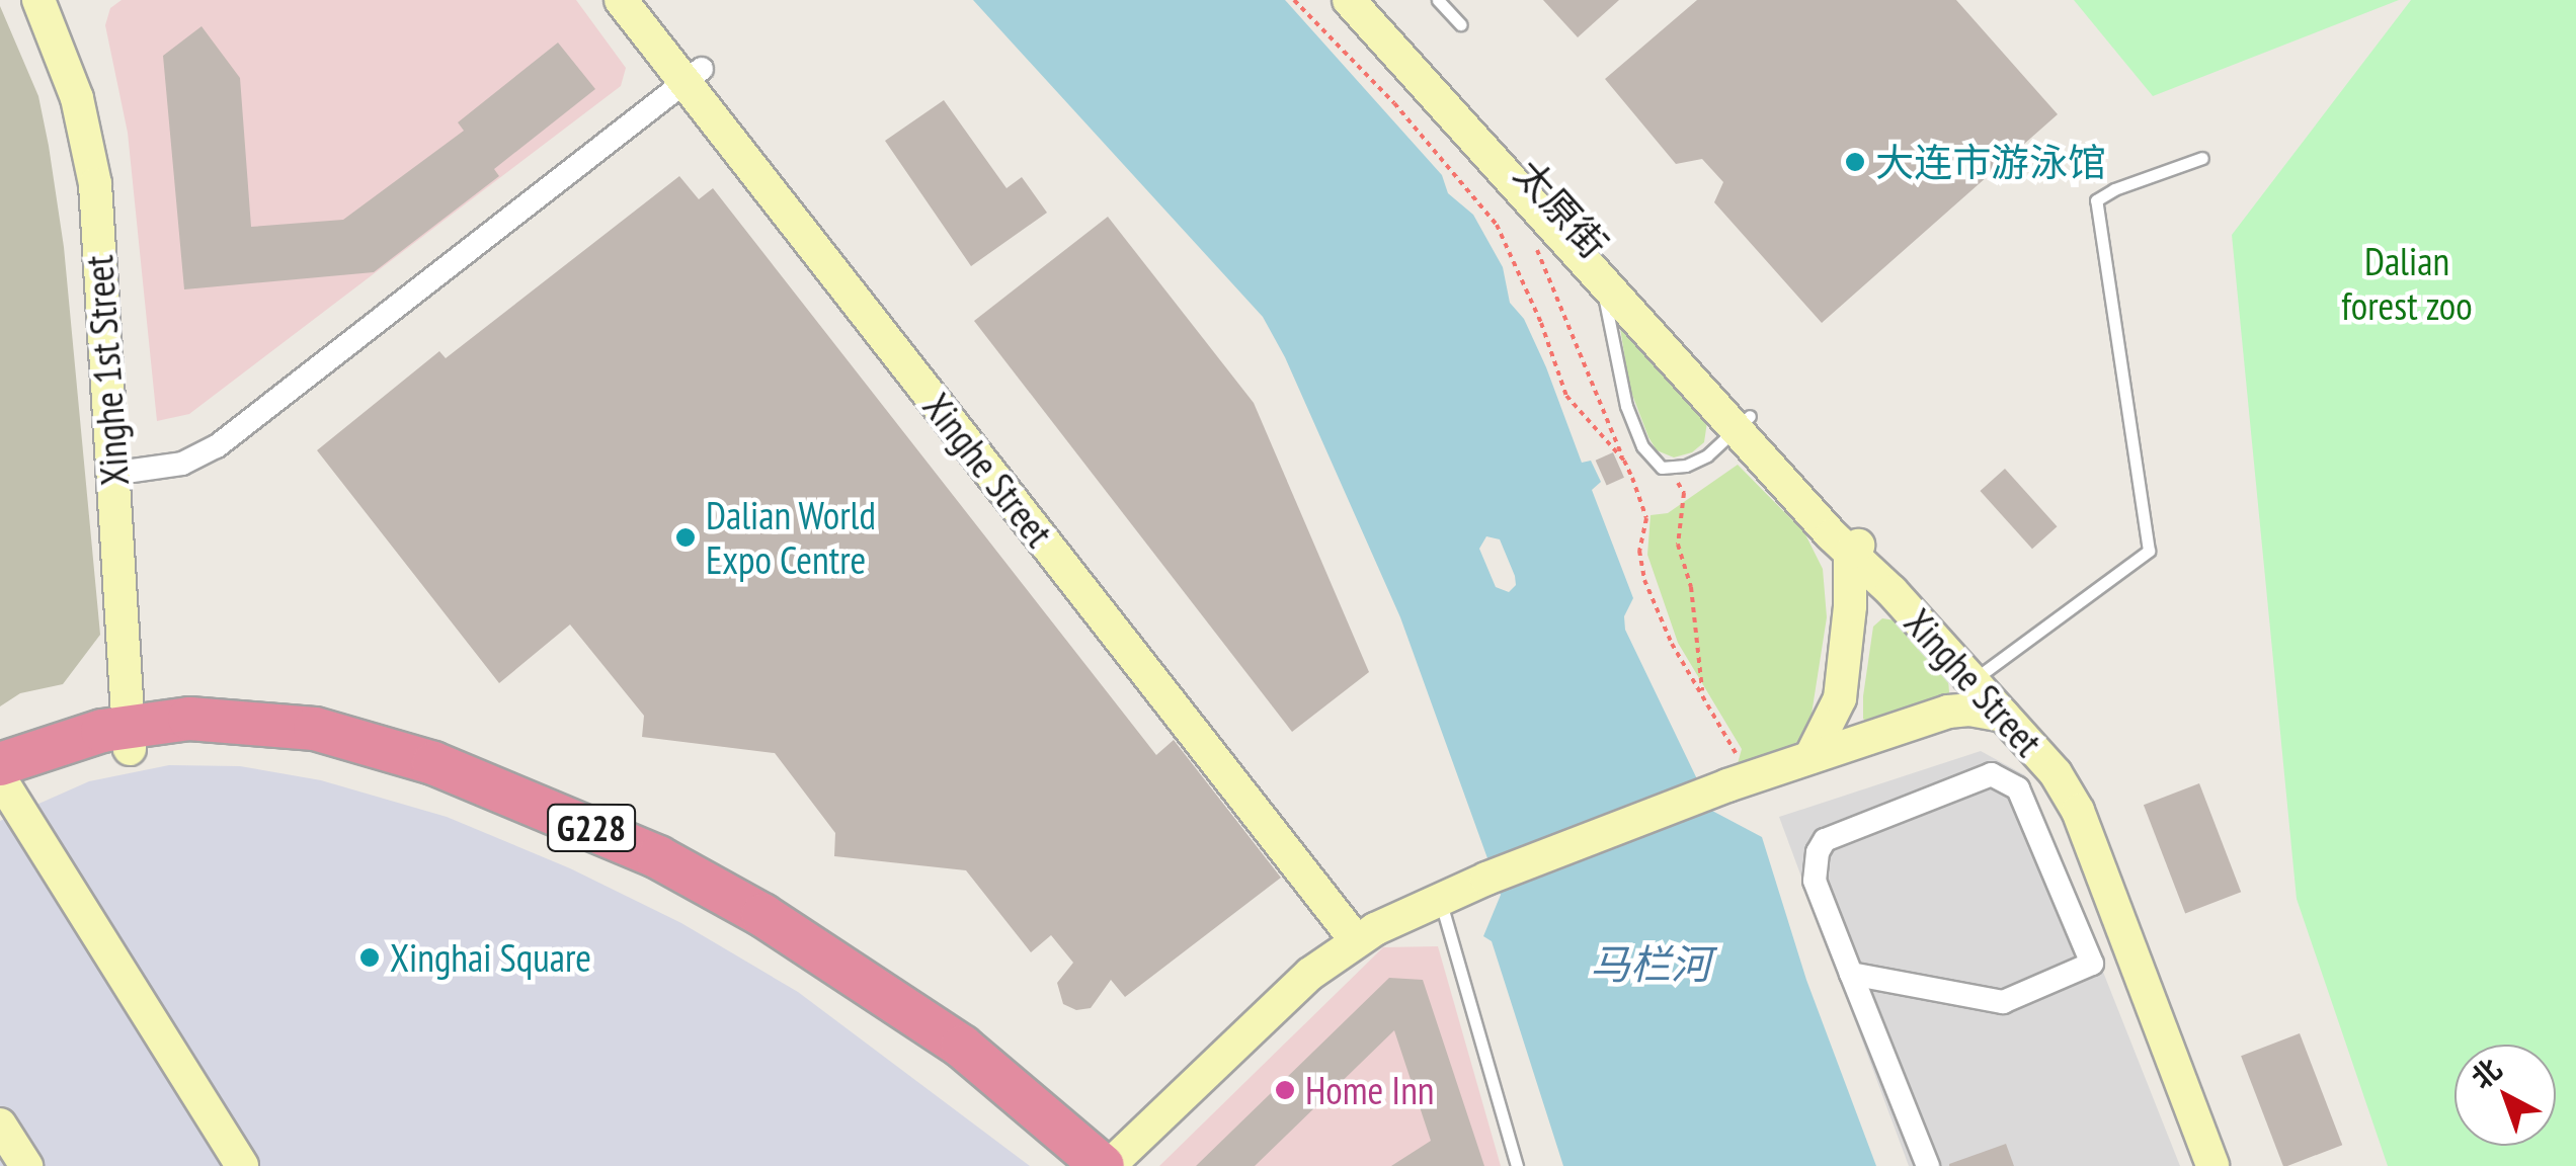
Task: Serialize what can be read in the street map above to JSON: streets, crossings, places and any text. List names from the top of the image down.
{
  "streets": {
    "highway": ["G228"],
    "street": ["太原街", "Xinghe 1st Street", "Xinghe Street"]
  },
  "crossings": [
    ["太原街", "Xinghe Street"],
    ["Xinghe 1st Street", "G228"]
  ],
  "water": ["马栏河"],
  "parks": ["Dalian forest zoo"],
  "places": [
    "大连市游泳馆",
    "Dalian World Expo Centre",
    "Xinghai Square",
    "Home Inn"
  ],
  "north": "top left"
}
